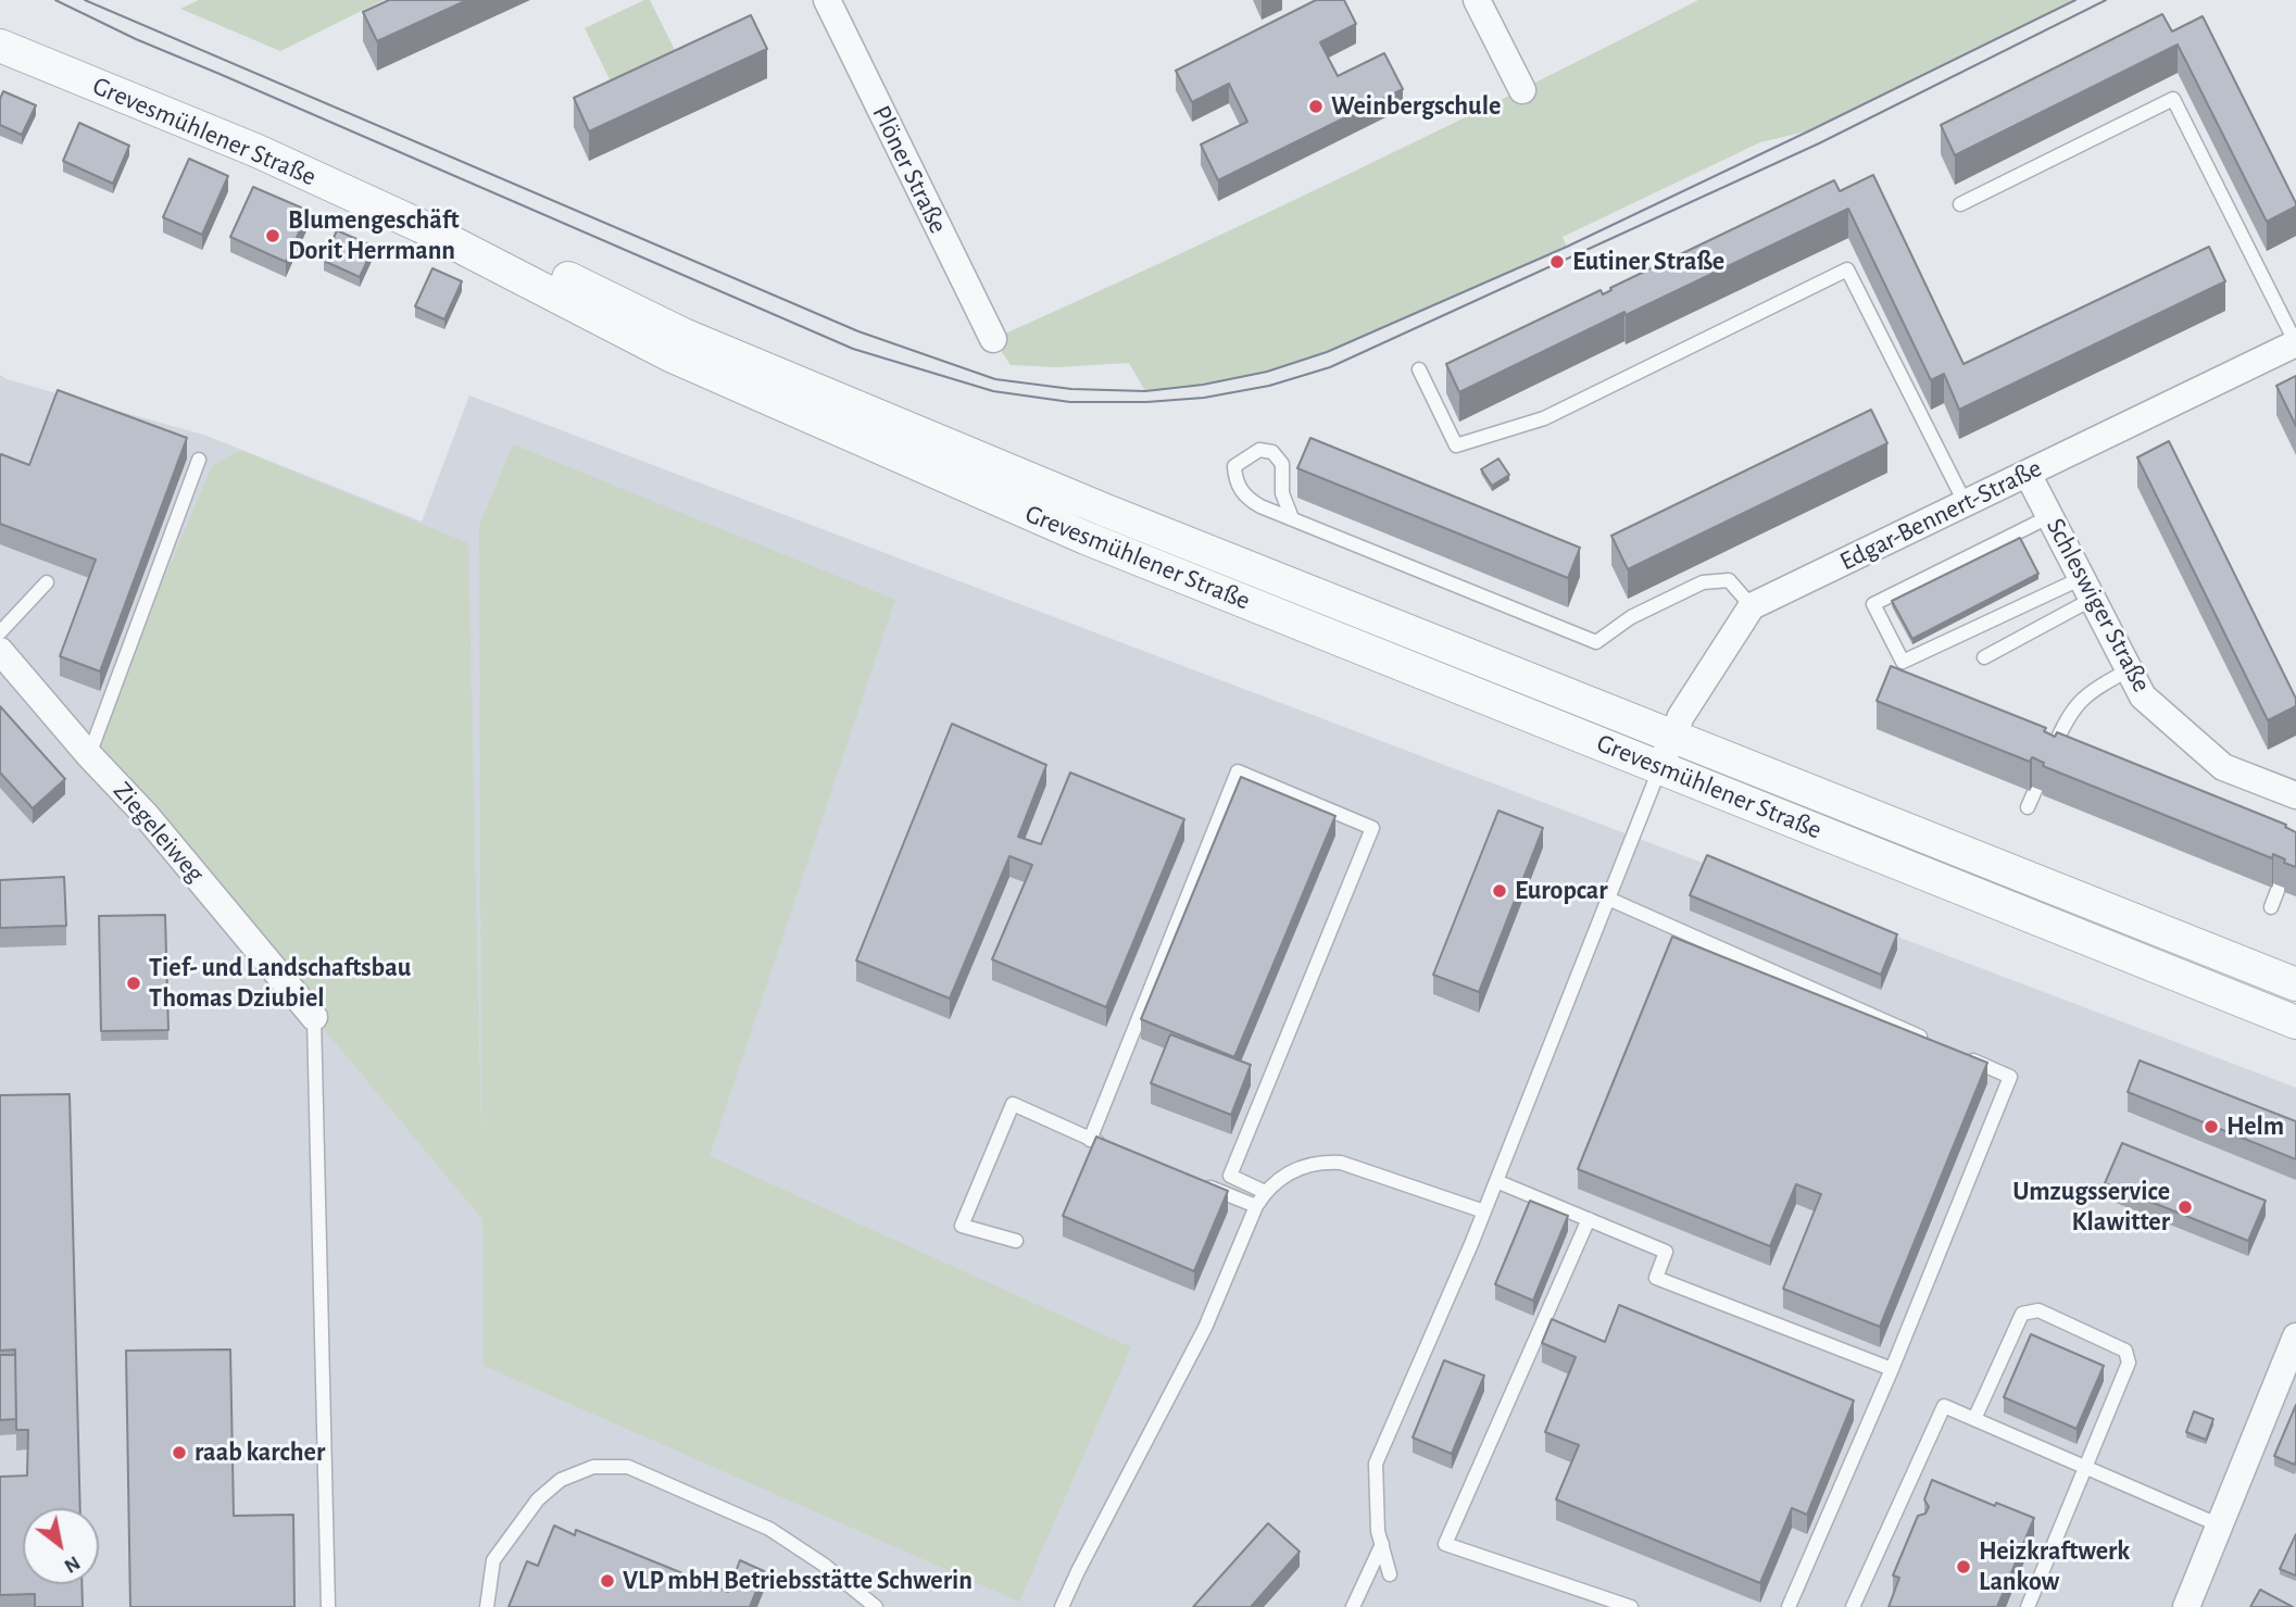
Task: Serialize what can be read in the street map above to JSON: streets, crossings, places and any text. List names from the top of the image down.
{
  "streets": {
    "street": [
      "Grevesmühlener Straße",
      "Plöner Straße",
      "Edgar-Bennert-Straße",
      "Schleswiger Straße",
      "Ziegeleiweg"
    ]
  },
  "crossings": [
    ["Edgar-Bennert-Straße", "Schleswiger Straße"]
  ],
  "places": [
    "Weinbergschule",
    "Blumengeschäft Dorit Herrmann",
    "Eutiner Straße",
    "Europcar",
    "Tief- und Landschaftsbau Thomas Dziubiel",
    "Helm",
    "Umzugsservice Klawitter",
    "raab karcher",
    "Heizkraftwerk Lankow",
    "VLP mbH Betriebsstätte Schwerin"
  ],
  "north": "bottom right"
}
